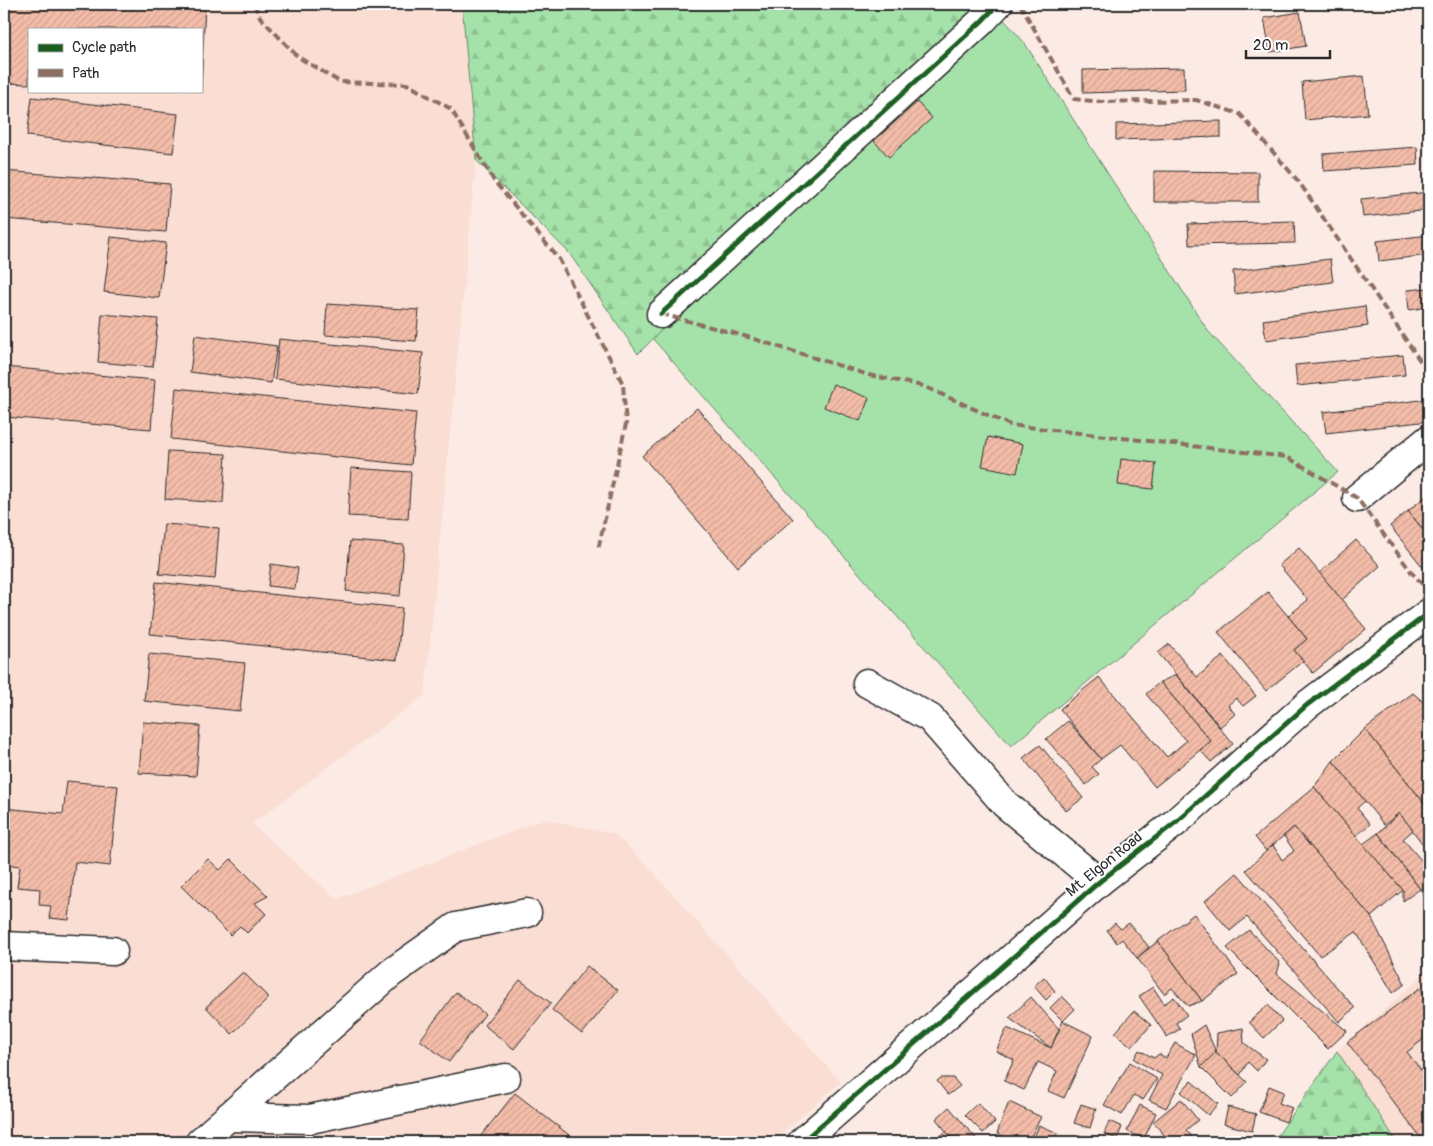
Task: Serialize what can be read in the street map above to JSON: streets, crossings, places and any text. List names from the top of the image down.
{
  "streets": {
    "street": ["Mt. Elgon Road"]
  },
  "legend": ["Cycle path", "Path"],
  "scale_bar": "20 m"
}
